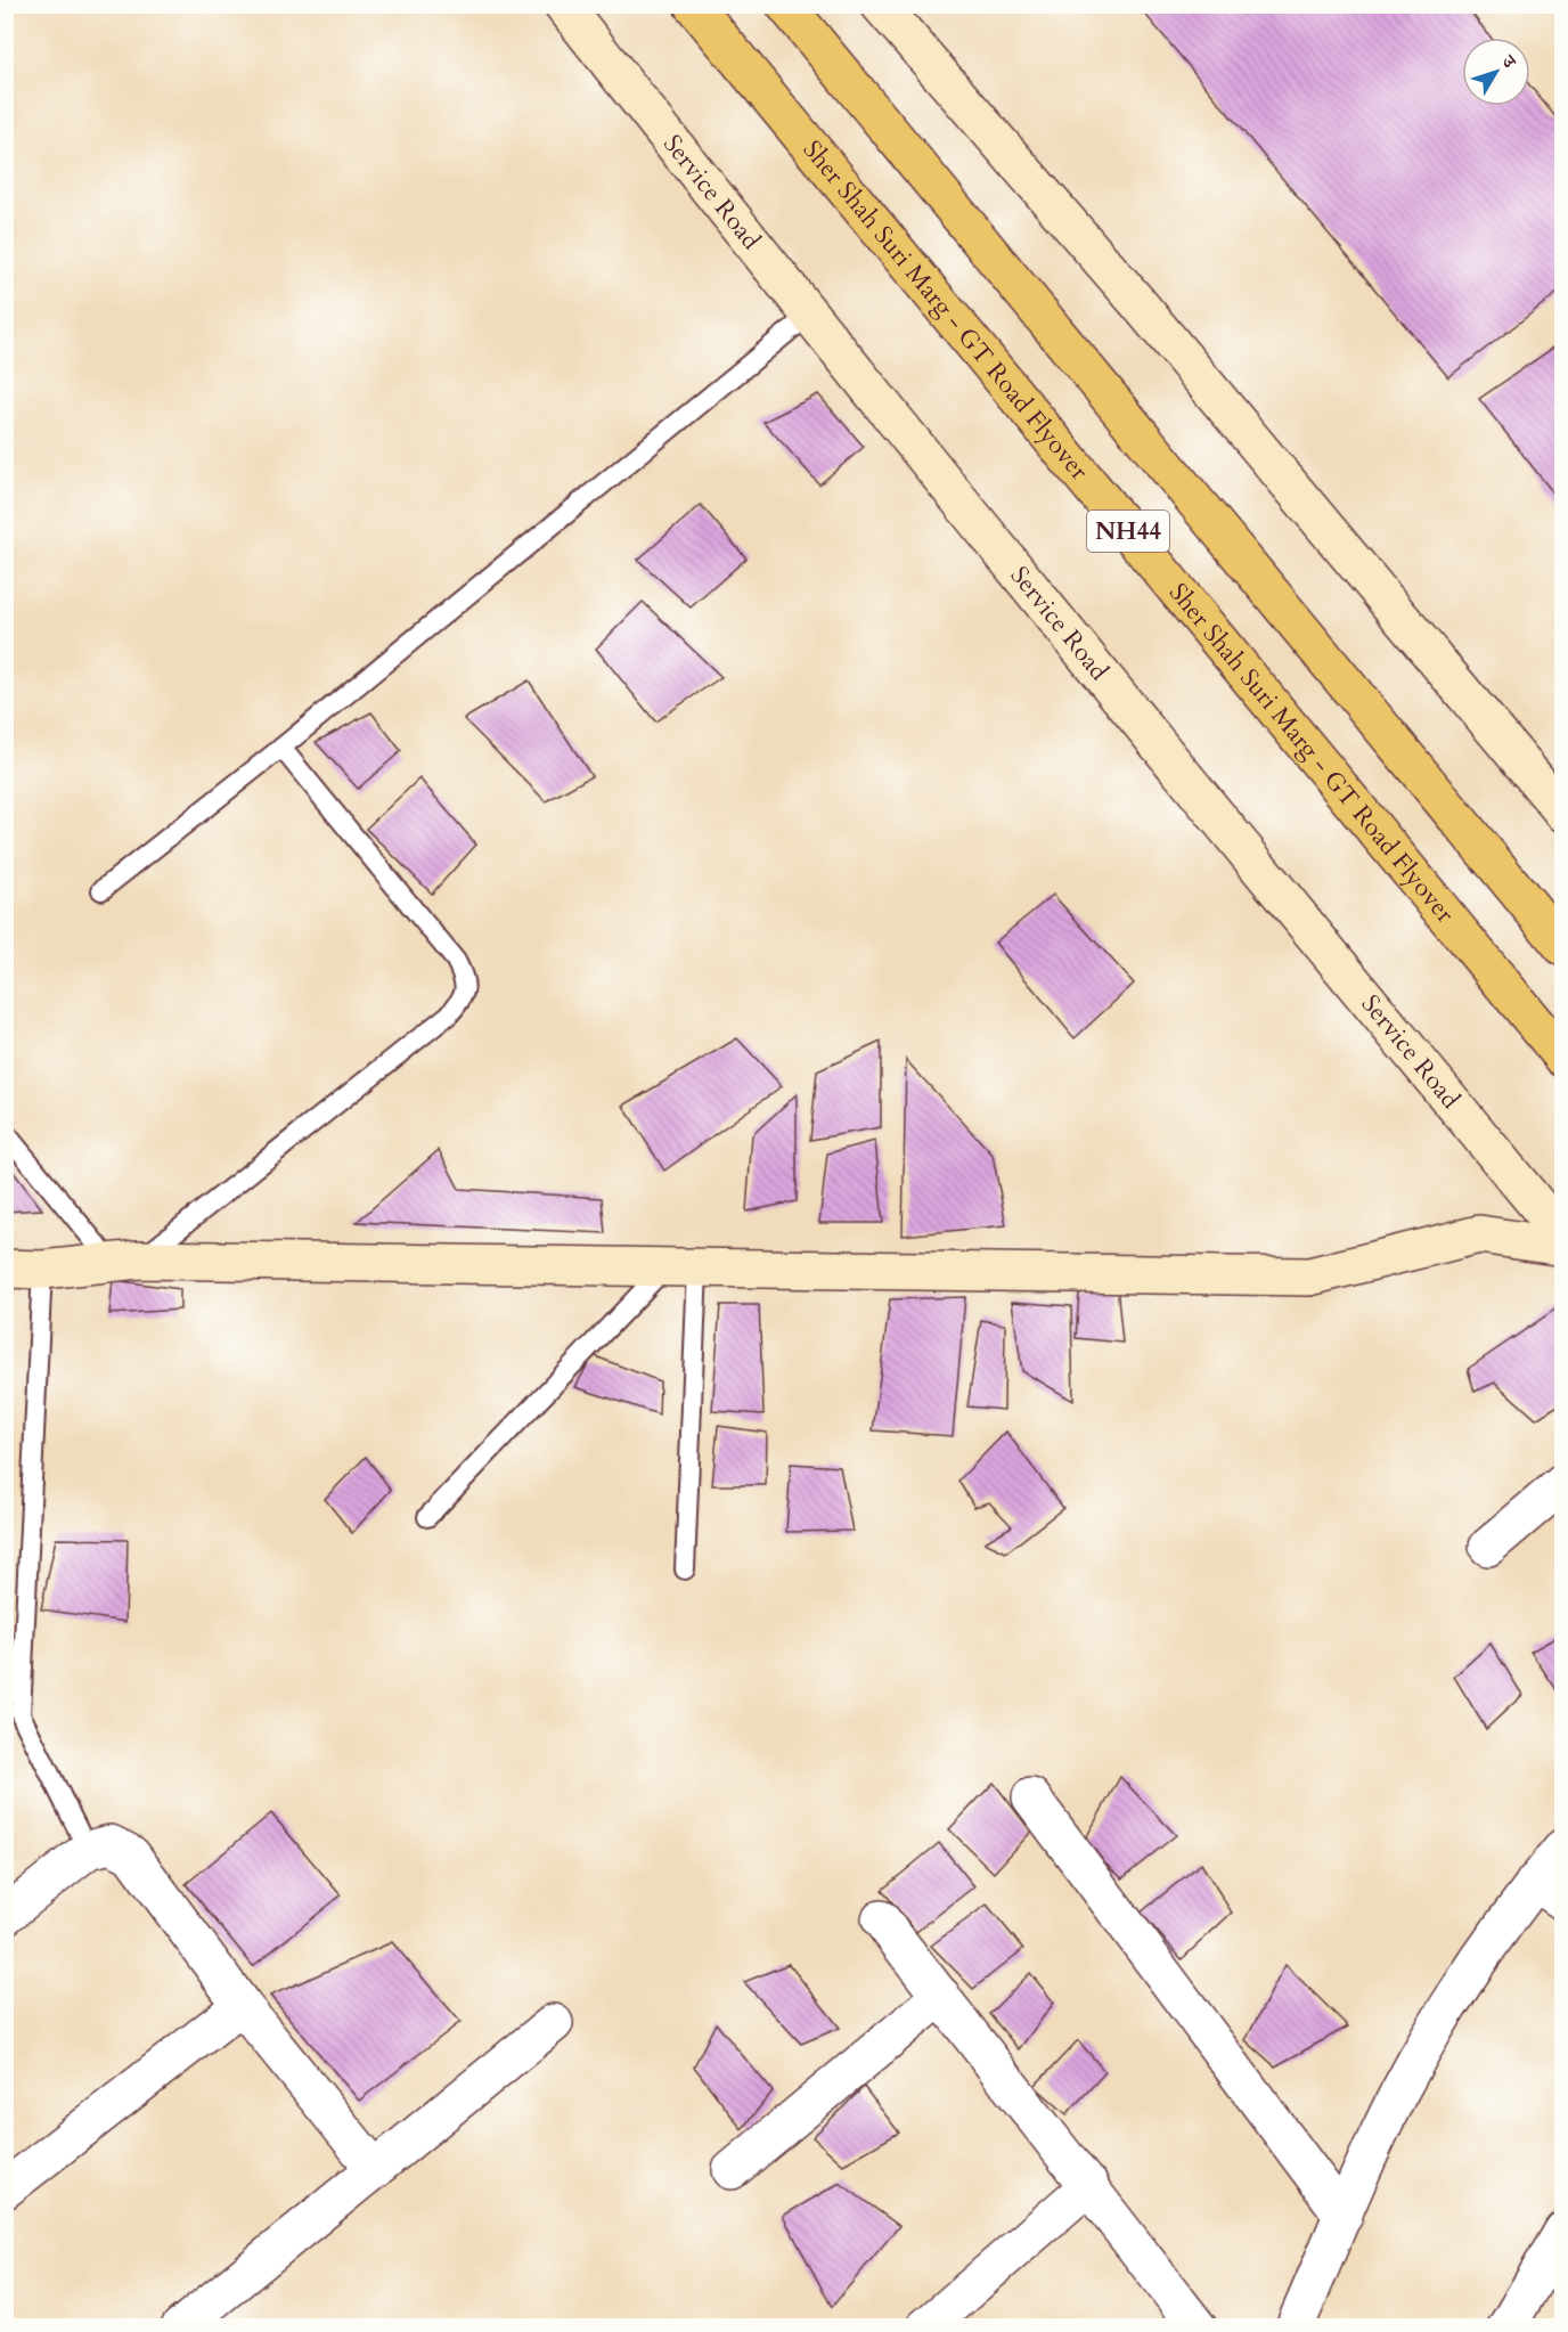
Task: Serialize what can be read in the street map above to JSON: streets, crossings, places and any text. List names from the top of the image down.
{
  "streets": {
    "highway": ["Sher Shah Suri Marg - GT Road Flyover", "NH44"],
    "street": ["Service Road"]
  },
  "north": "top right"
}
